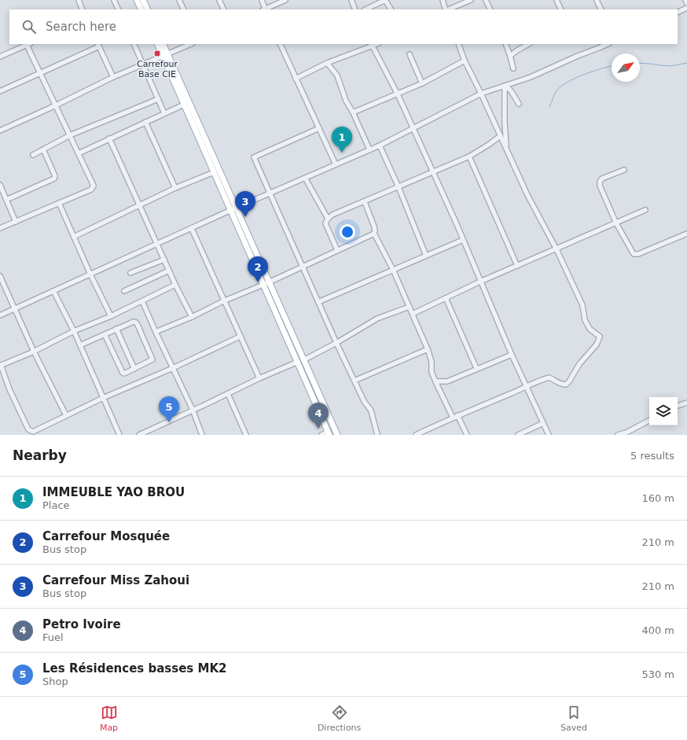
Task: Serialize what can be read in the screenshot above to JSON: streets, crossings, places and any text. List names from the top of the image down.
{
  "places": {
    "transit": ["Carrefour Base CIE"]
  },
  "north": "top right",
  "page": {
    "search": "Search here",
    "pins": [
      "1",
      "3",
      "2",
      "5",
      "4"
    ],
    "heading": ["Nearby", "5 results"],
    "list": [
      {
        "mark": "1",
        "name": "IMMEUBLE YAO BROU",
        "note": "Place",
        "value": "160 m"
      },
      {
        "mark": "2",
        "name": "Carrefour Mosquée",
        "note": "Bus stop",
        "value": "210 m"
      },
      {
        "mark": "3",
        "name": "Carrefour Miss Zahoui",
        "note": "Bus stop",
        "value": "210 m"
      },
      {
        "mark": "4",
        "name": "Petro Ivoire",
        "note": "Fuel",
        "value": "400 m"
      },
      {
        "mark": "5",
        "name": "Les Résidences basses MK2",
        "note": "Shop",
        "value": "530 m"
      }
    ],
    "nav": ["Map", "Directions", "Saved"]
  }
}
